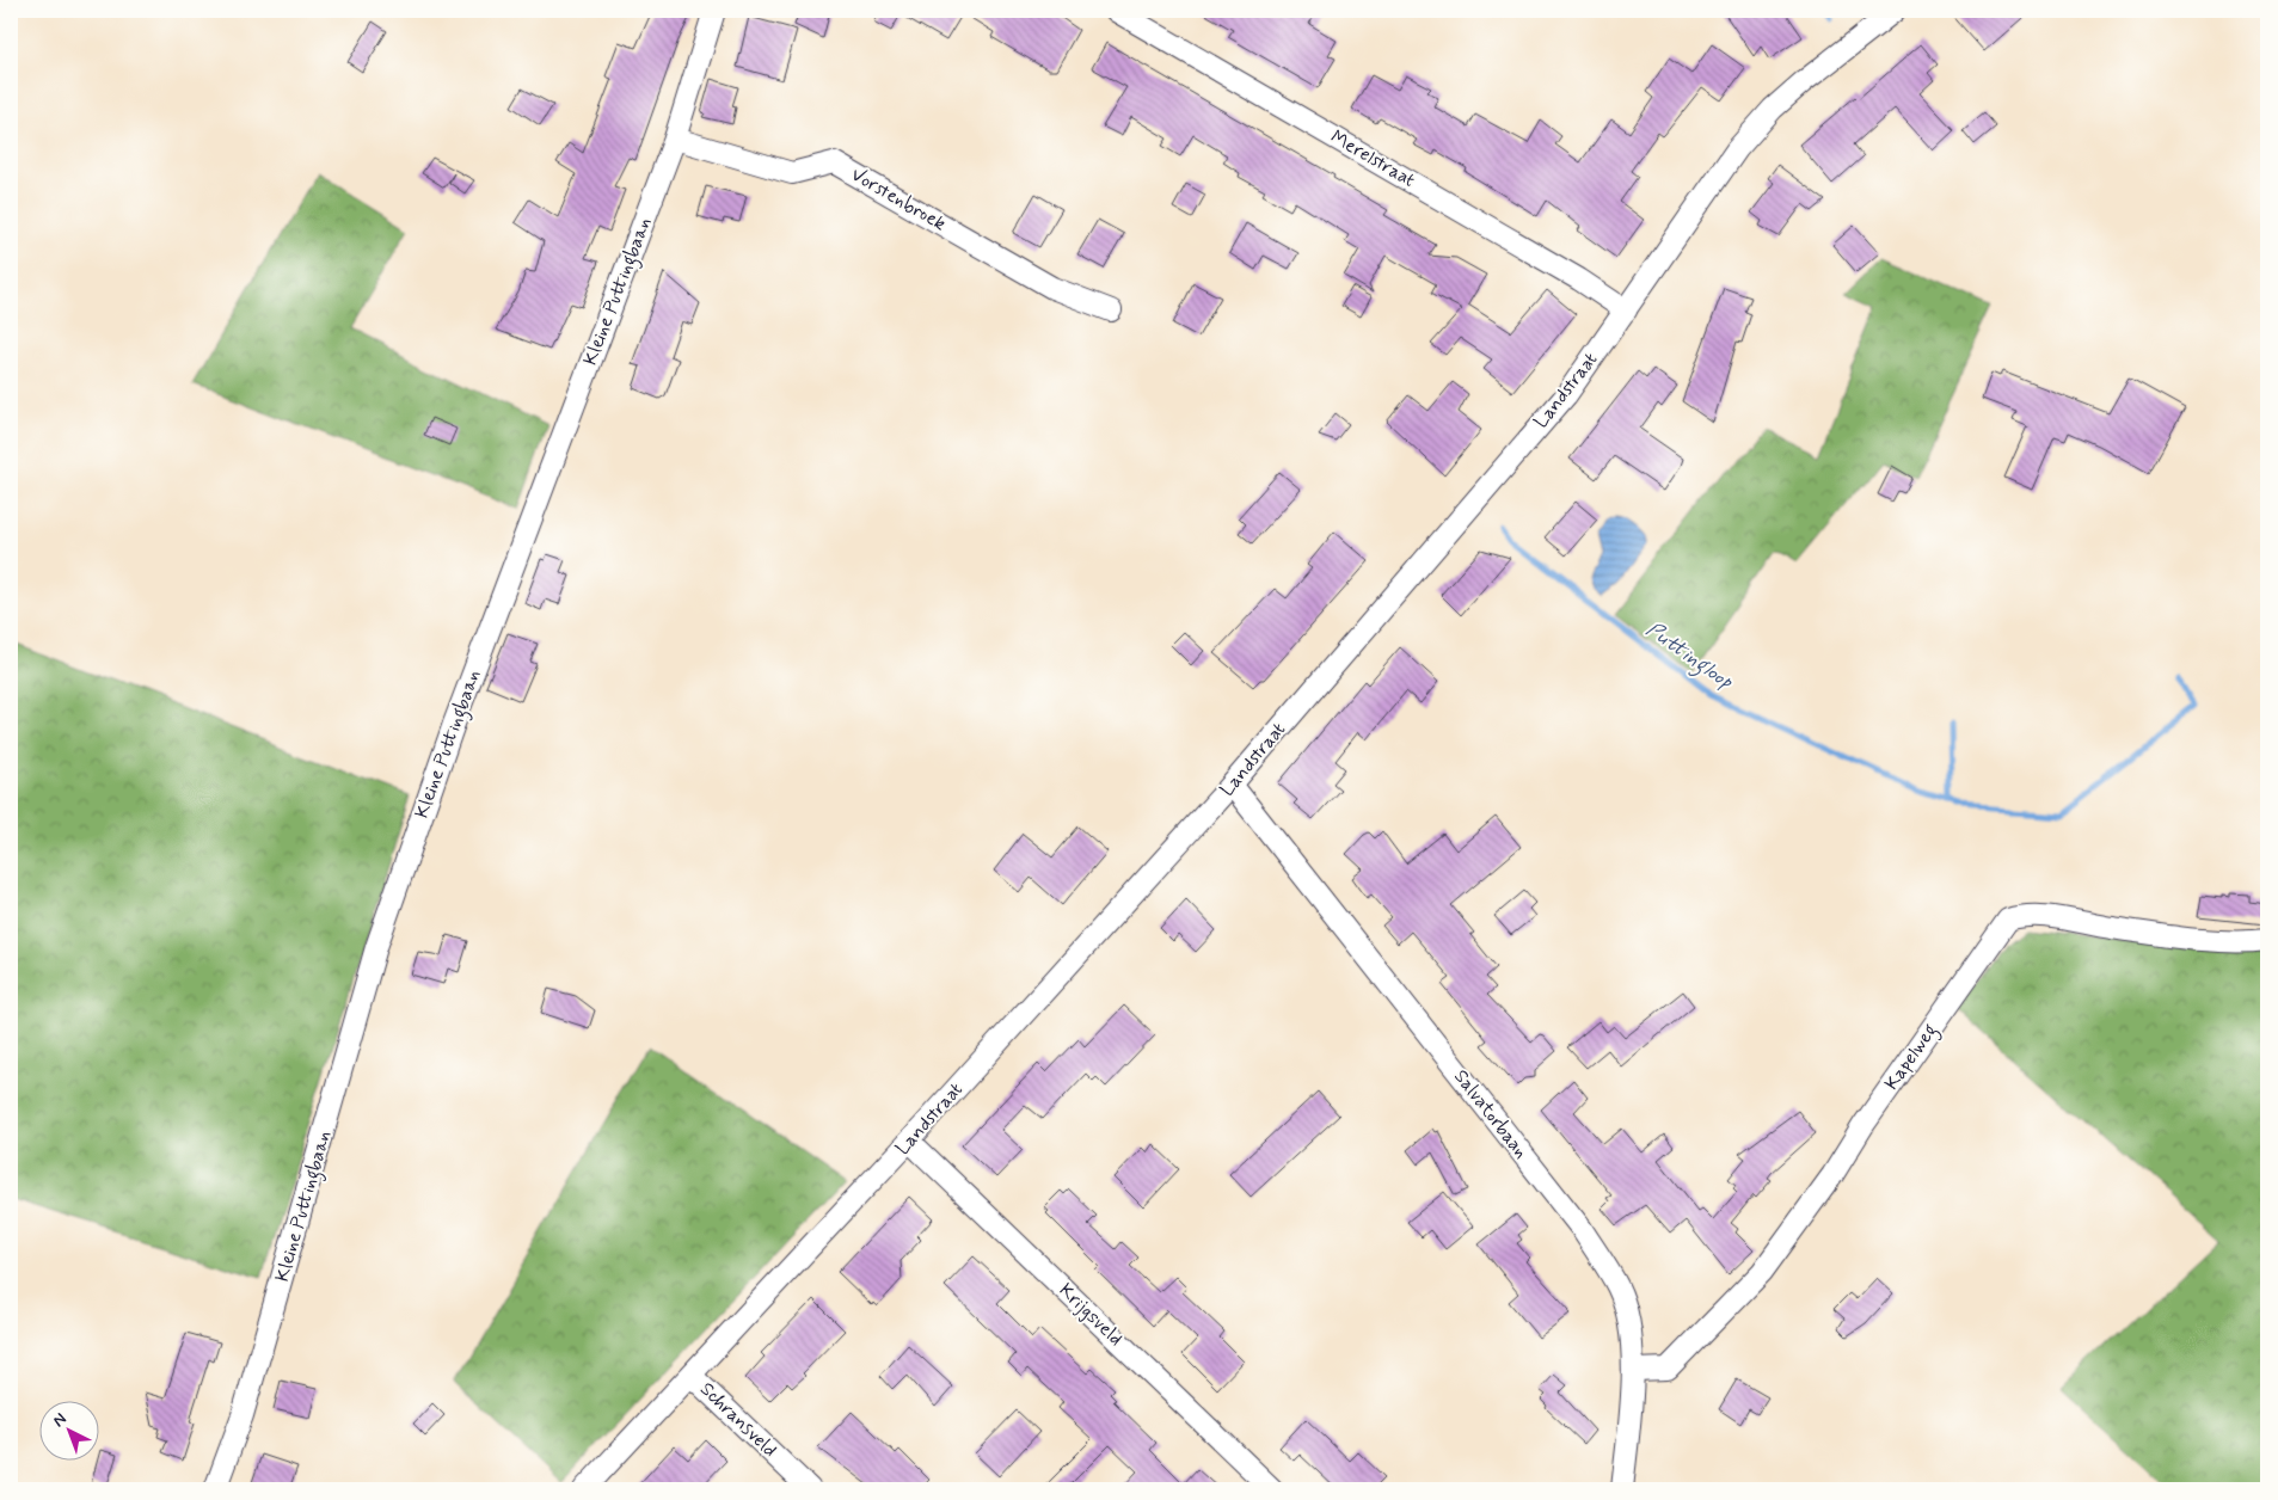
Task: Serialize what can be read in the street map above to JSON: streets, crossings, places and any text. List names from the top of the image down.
{
  "streets": {
    "street": [
      "Merelstraat",
      "Vorstenbroek",
      "Kleine Puttingbaan",
      "Landstraat",
      "Kapelweg",
      "Salvatorbaan",
      "Krijgsveld",
      "Schransveld"
    ]
  },
  "crossings": [
    ["Merelstraat", "Landstraat"],
    ["Vorstenbroek", "Kleine Puttingbaan"],
    ["Landstraat", "Salvatorbaan"],
    ["Landstraat", "Krijgsveld"],
    ["Landstraat", "Schransveld"],
    ["Kapelweg", "Salvatorbaan"]
  ],
  "water": ["Puttingloop"],
  "north": "top left"
}
